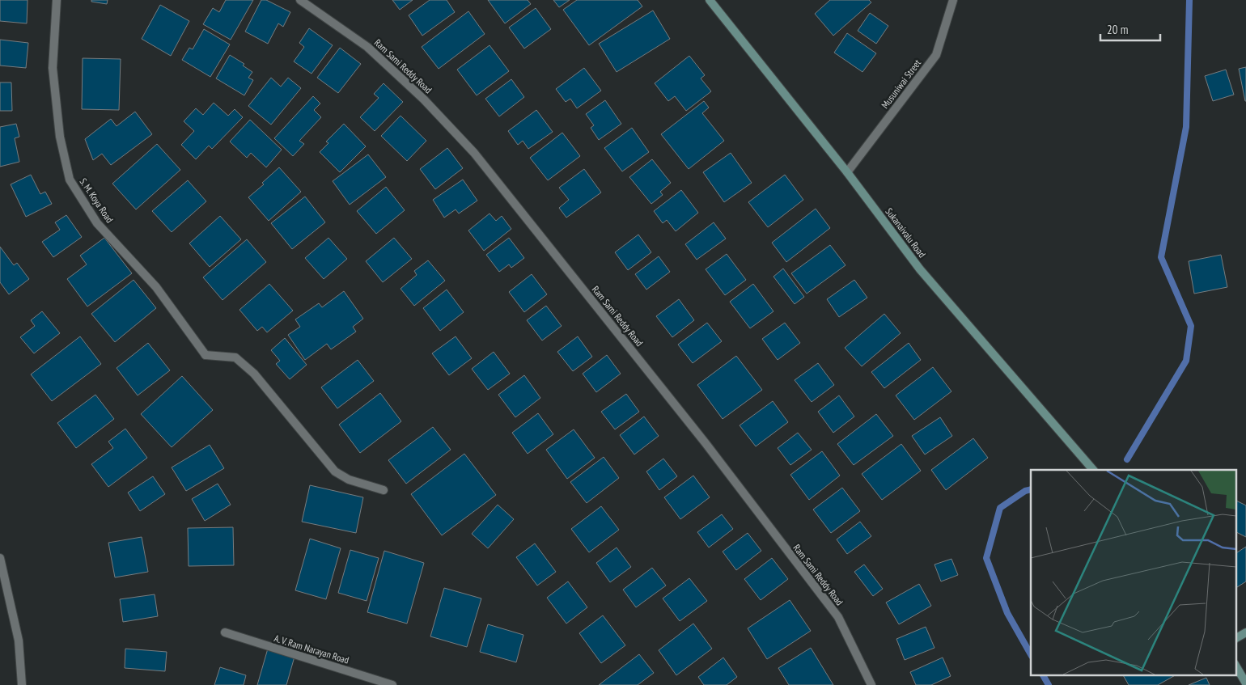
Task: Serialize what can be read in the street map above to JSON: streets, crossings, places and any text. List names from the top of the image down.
{
  "streets": {
    "main road": ["Sukanaivalu Road"],
    "street": [
      "Ram Sami Reddy Road",
      "Musuniwai Street",
      "S. M. Koya Road",
      "A. V. Ram Narayan Road"
    ]
  },
  "crossings": [
    ["Musuniwai Street", "Sukanaivalu Road"]
  ],
  "scale_bar": "20 m"
}
